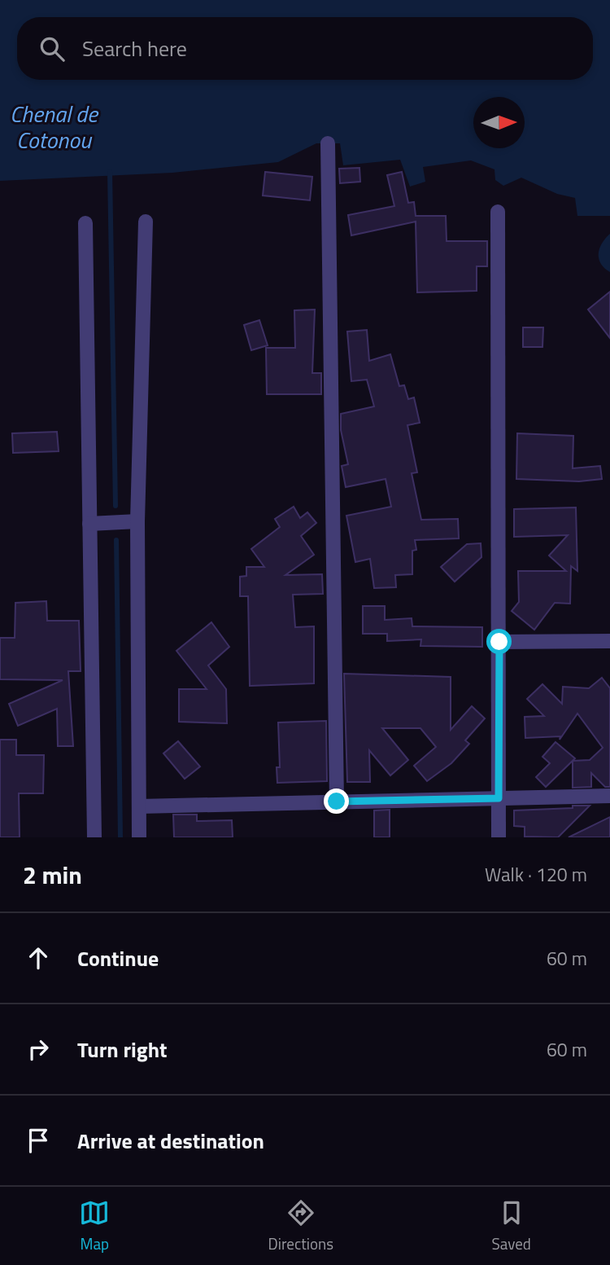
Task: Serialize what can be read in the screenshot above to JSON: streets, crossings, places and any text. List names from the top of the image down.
{
  "water": ["Chenal de Cotonou"],
  "north": "right",
  "page": {
    "search": "Search here",
    "heading": ["2 min", "Walk · 120 m"],
    "list": [
      ["Continue", "60 m"],
      ["Turn right", "60 m"],
      "Arrive at destination"
    ],
    "nav": ["Map", "Directions", "Saved"]
  }
}
